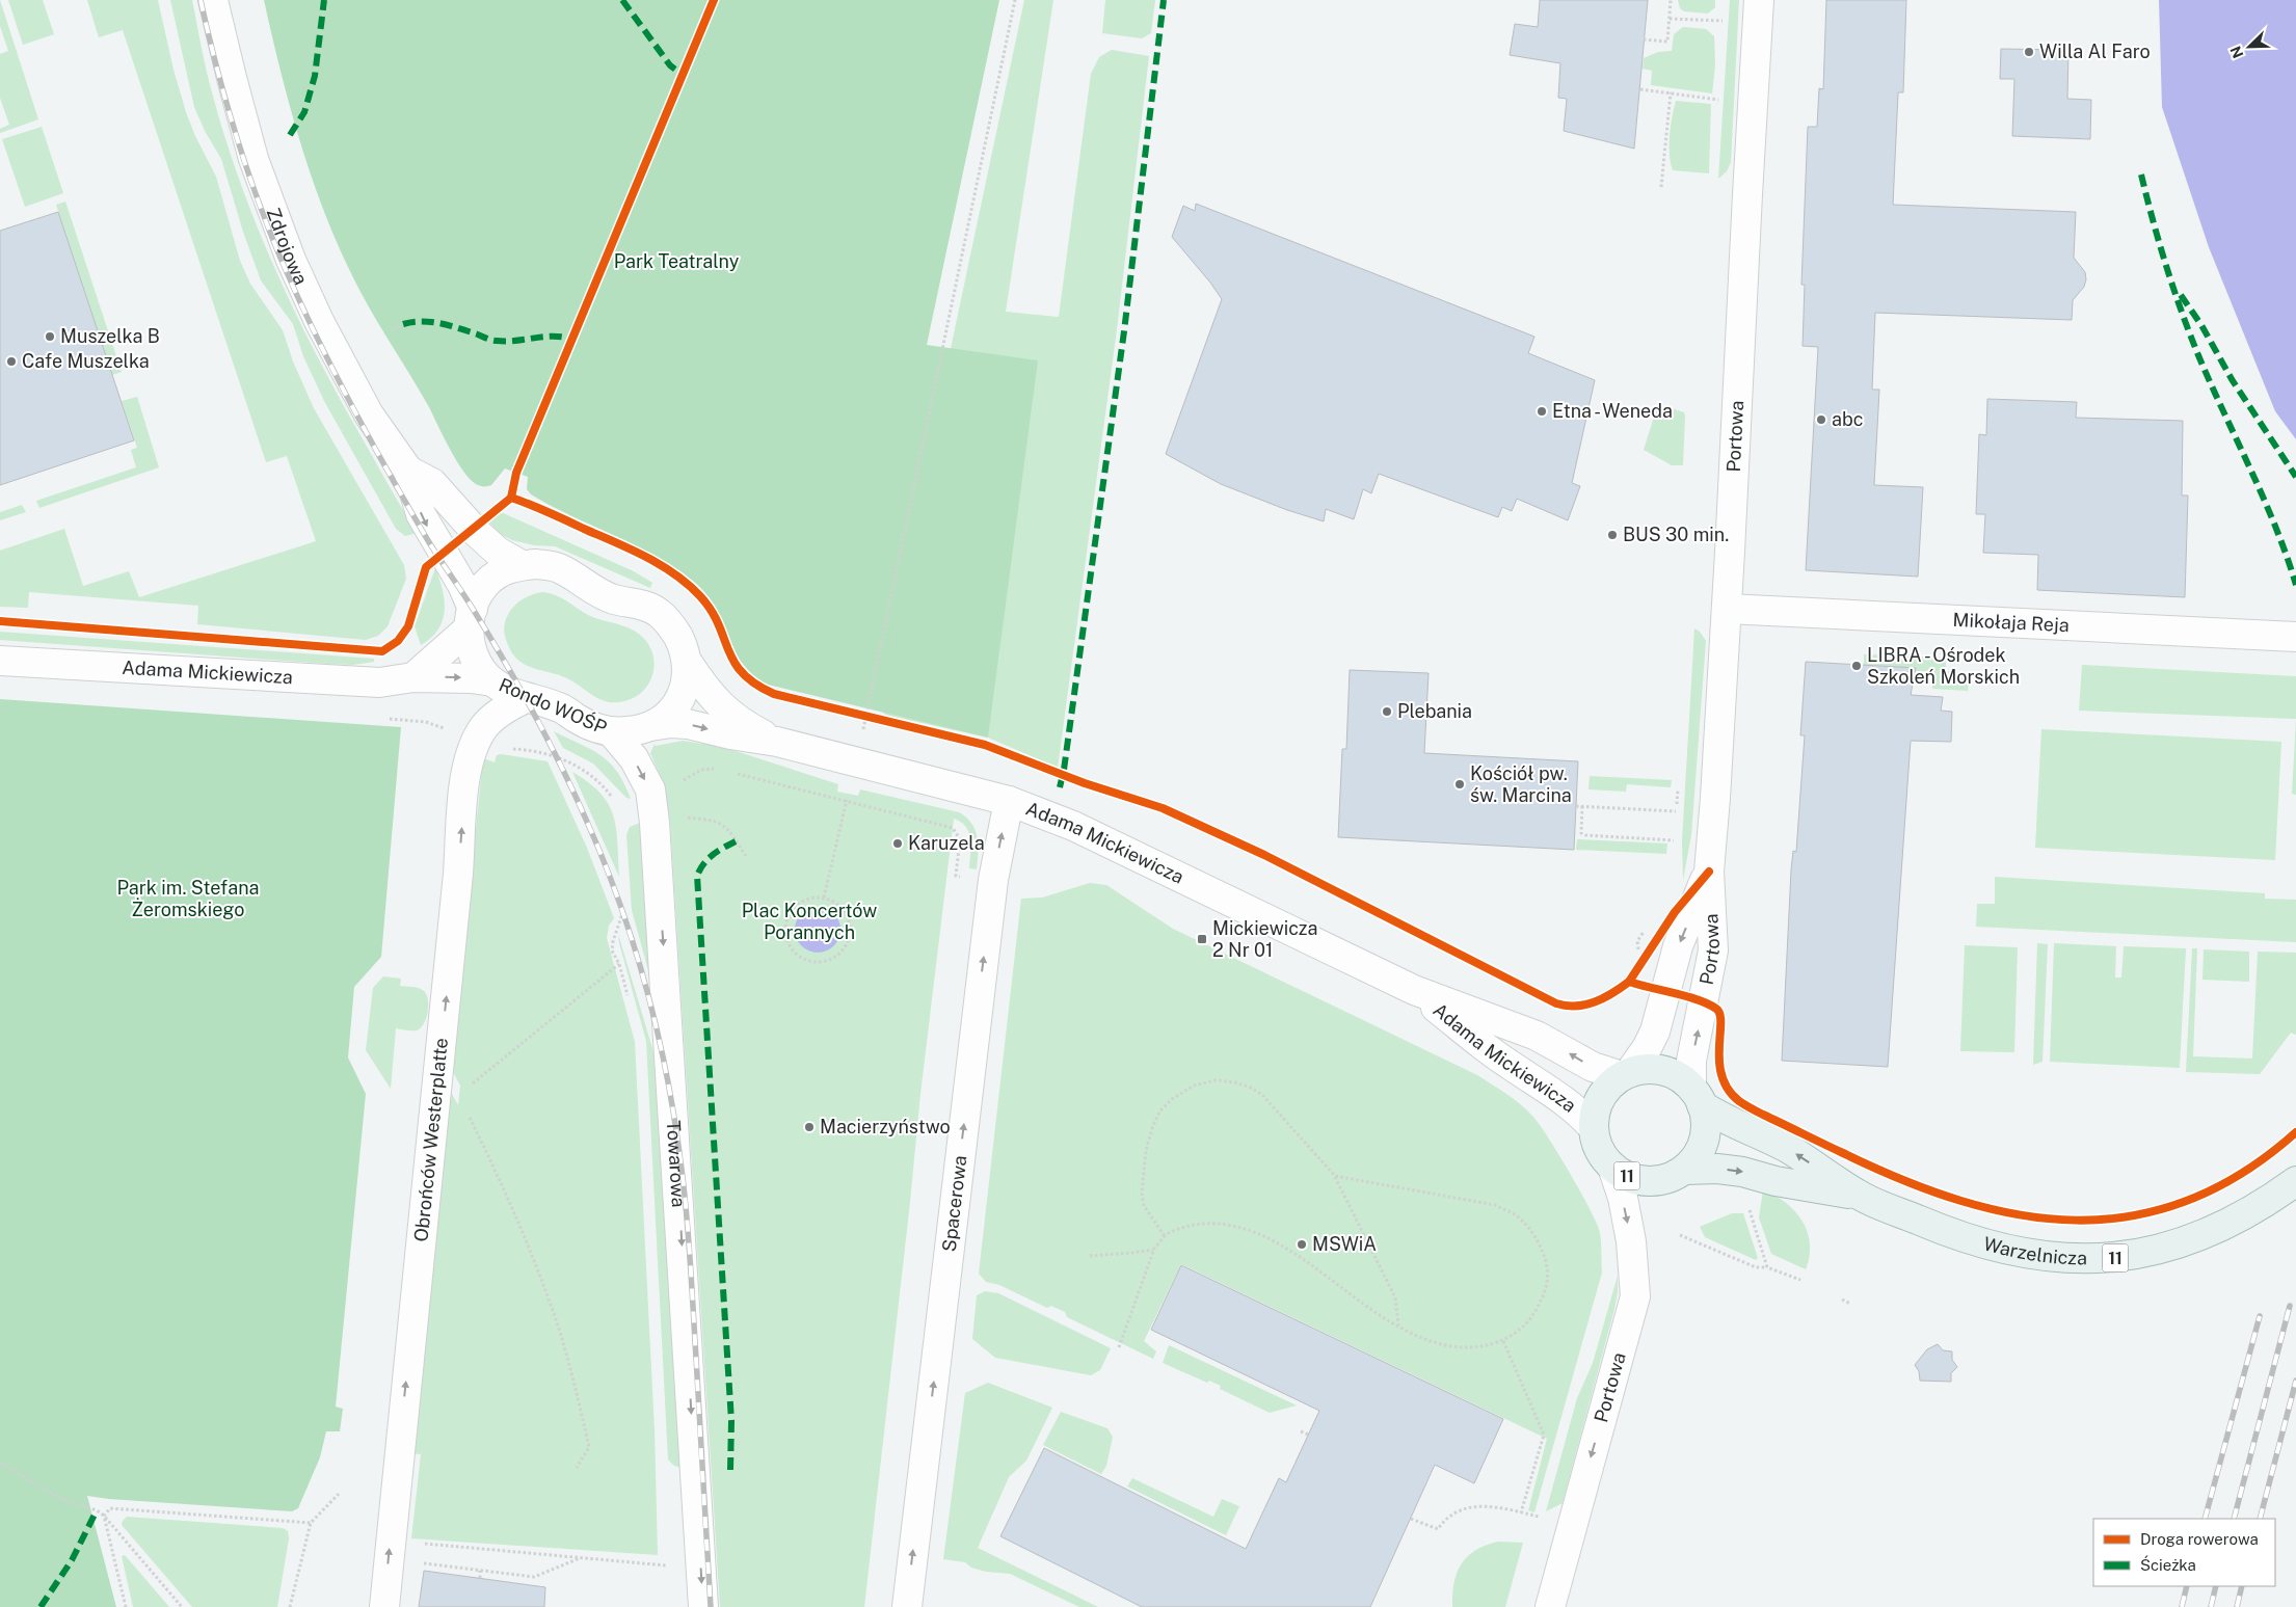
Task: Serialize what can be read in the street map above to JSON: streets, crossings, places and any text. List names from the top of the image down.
{
  "streets": {
    "main road": ["11", "Warzelnicza"],
    "street": [
      "Zdrojowa",
      "Portowa",
      "Mikołaja Reja",
      "Adama Mickiewicza",
      "Rondo WOŚP",
      "Obrońców Westerplatte",
      "Towarowa",
      "Spacerowa"
    ]
  },
  "crossings": [
    ["Zdrojowa", "Rondo WOŚP"],
    ["Portowa", "Mikołaja Reja"],
    ["Portowa", "Adama Mickiewicza"],
    ["Portowa", "11"],
    ["Portowa", "Warzelnicza"],
    ["Adama Mickiewicza", "Rondo WOŚP"],
    ["Adama Mickiewicza", "11"],
    ["Adama Mickiewicza", "Spacerowa"],
    ["Adama Mickiewicza", "Warzelnicza"],
    ["Rondo WOŚP", "Obrońców Westerplatte"],
    ["Rondo WOŚP", "Towarowa"],
    ["11", "Warzelnicza"]
  ],
  "one_way": ["Obrońców Westerplatte", "Towarowa", "Spacerowa"],
  "parks": ["Park Teatralny", "Park im. Stefana Żeromskiego", "Plac Koncertów Porannych"],
  "places": {
    "other": [
      "Willa Al Faro",
      "Muszelka B",
      "Cafe Muszelka",
      "Etna - Weneda",
      "abc",
      "BUS 30 min.",
      "LIBRA - Ośrodek Szkoleń Morskich",
      "Plebania",
      "Kościół pw. św. Marcina",
      "Karuzela",
      "Macierzyństwo",
      "MSWiA"
    ],
    "transit": ["Mickiewicza 2 Nr 01"]
  },
  "legend": ["Droga rowerowa", "Ścieżka"],
  "north": "bottom left"
}
